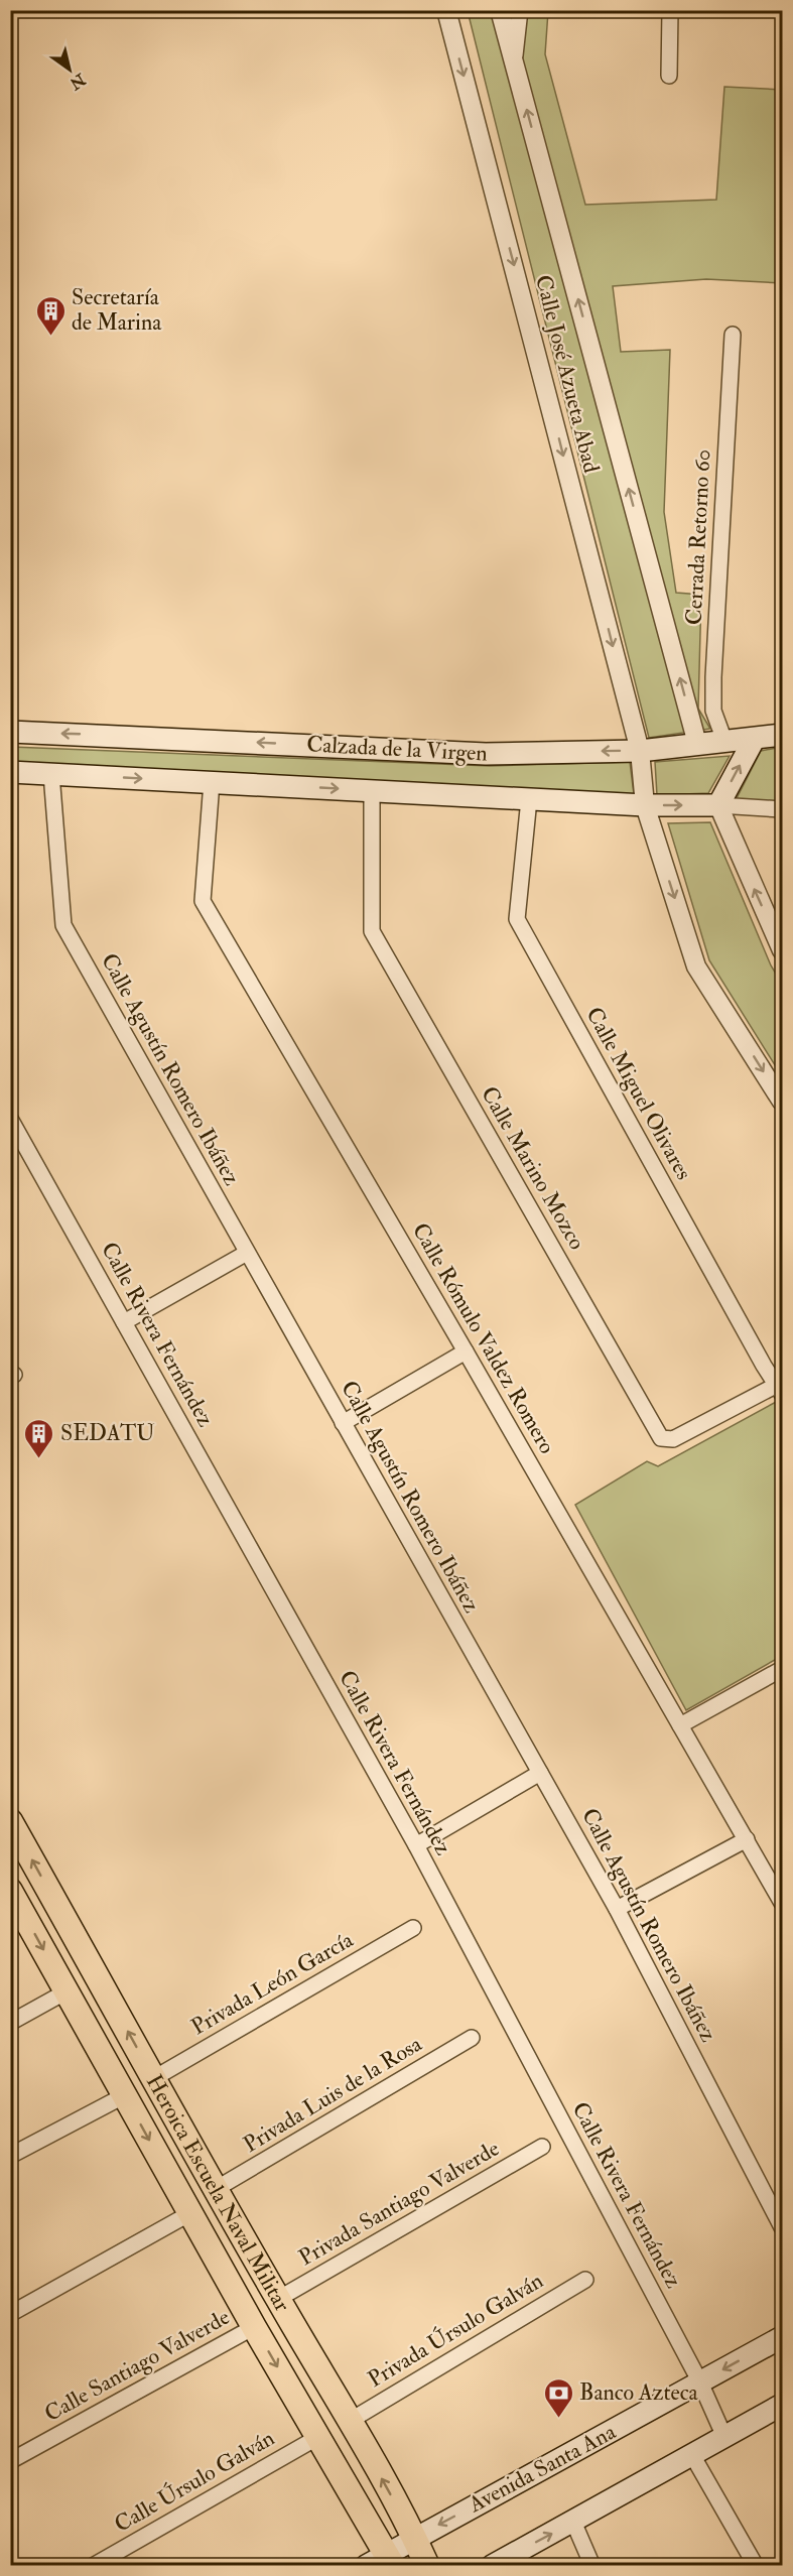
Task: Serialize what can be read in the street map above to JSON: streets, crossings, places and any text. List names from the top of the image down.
{
  "streets": {
    "main road": ["Calzada de la Virgen", "Heroica Escuela Naval Militar", "Avenida Santa Ana"],
    "street": [
      "Calle José Azueta Abad",
      "Cerrada Retorno 60",
      "Calle Agustín Romero Ibáñez",
      "Calle Miguel Olivares",
      "Calle Marino Mozco",
      "Calle Rivera Fernández",
      "Calle Rómulo Valdez Romero",
      "Privada León García",
      "Privada Luis de la Rosa",
      "Privada Santiago Valverde",
      "Privada Úrsulo Galván",
      "Calle Santiago Valverde",
      "Calle Úrsulo Galván"
    ]
  },
  "crossings": [
    ["Calle José Azueta Abad", "Calzada de la Virgen"],
    ["Cerrada Retorno 60", "Calzada de la Virgen"],
    ["Calzada de la Virgen", "Calle Agustín Romero Ibáñez"],
    ["Calzada de la Virgen", "Calle Miguel Olivares"],
    ["Calzada de la Virgen", "Calle Marino Mozco"],
    ["Calzada de la Virgen", "Calle Rómulo Valdez Romero"],
    ["Calle Miguel Olivares", "Calle Marino Mozco"],
    ["Calle Rivera Fernández", "Avenida Santa Ana"],
    ["Privada León García", "Heroica Escuela Naval Militar"],
    ["Privada Luis de la Rosa", "Heroica Escuela Naval Militar"],
    ["Heroica Escuela Naval Militar", "Privada Santiago Valverde"],
    ["Heroica Escuela Naval Militar", "Privada Úrsulo Galván"],
    ["Heroica Escuela Naval Militar", "Calle Santiago Valverde"],
    ["Heroica Escuela Naval Militar", "Avenida Santa Ana"],
    ["Heroica Escuela Naval Militar", "Calle Úrsulo Galván"]
  ],
  "places": {
    "building": ["Secretaría de Marina", "SEDATU"],
    "bank": ["Banco Azteca"]
  },
  "north": "bottom right"
}
